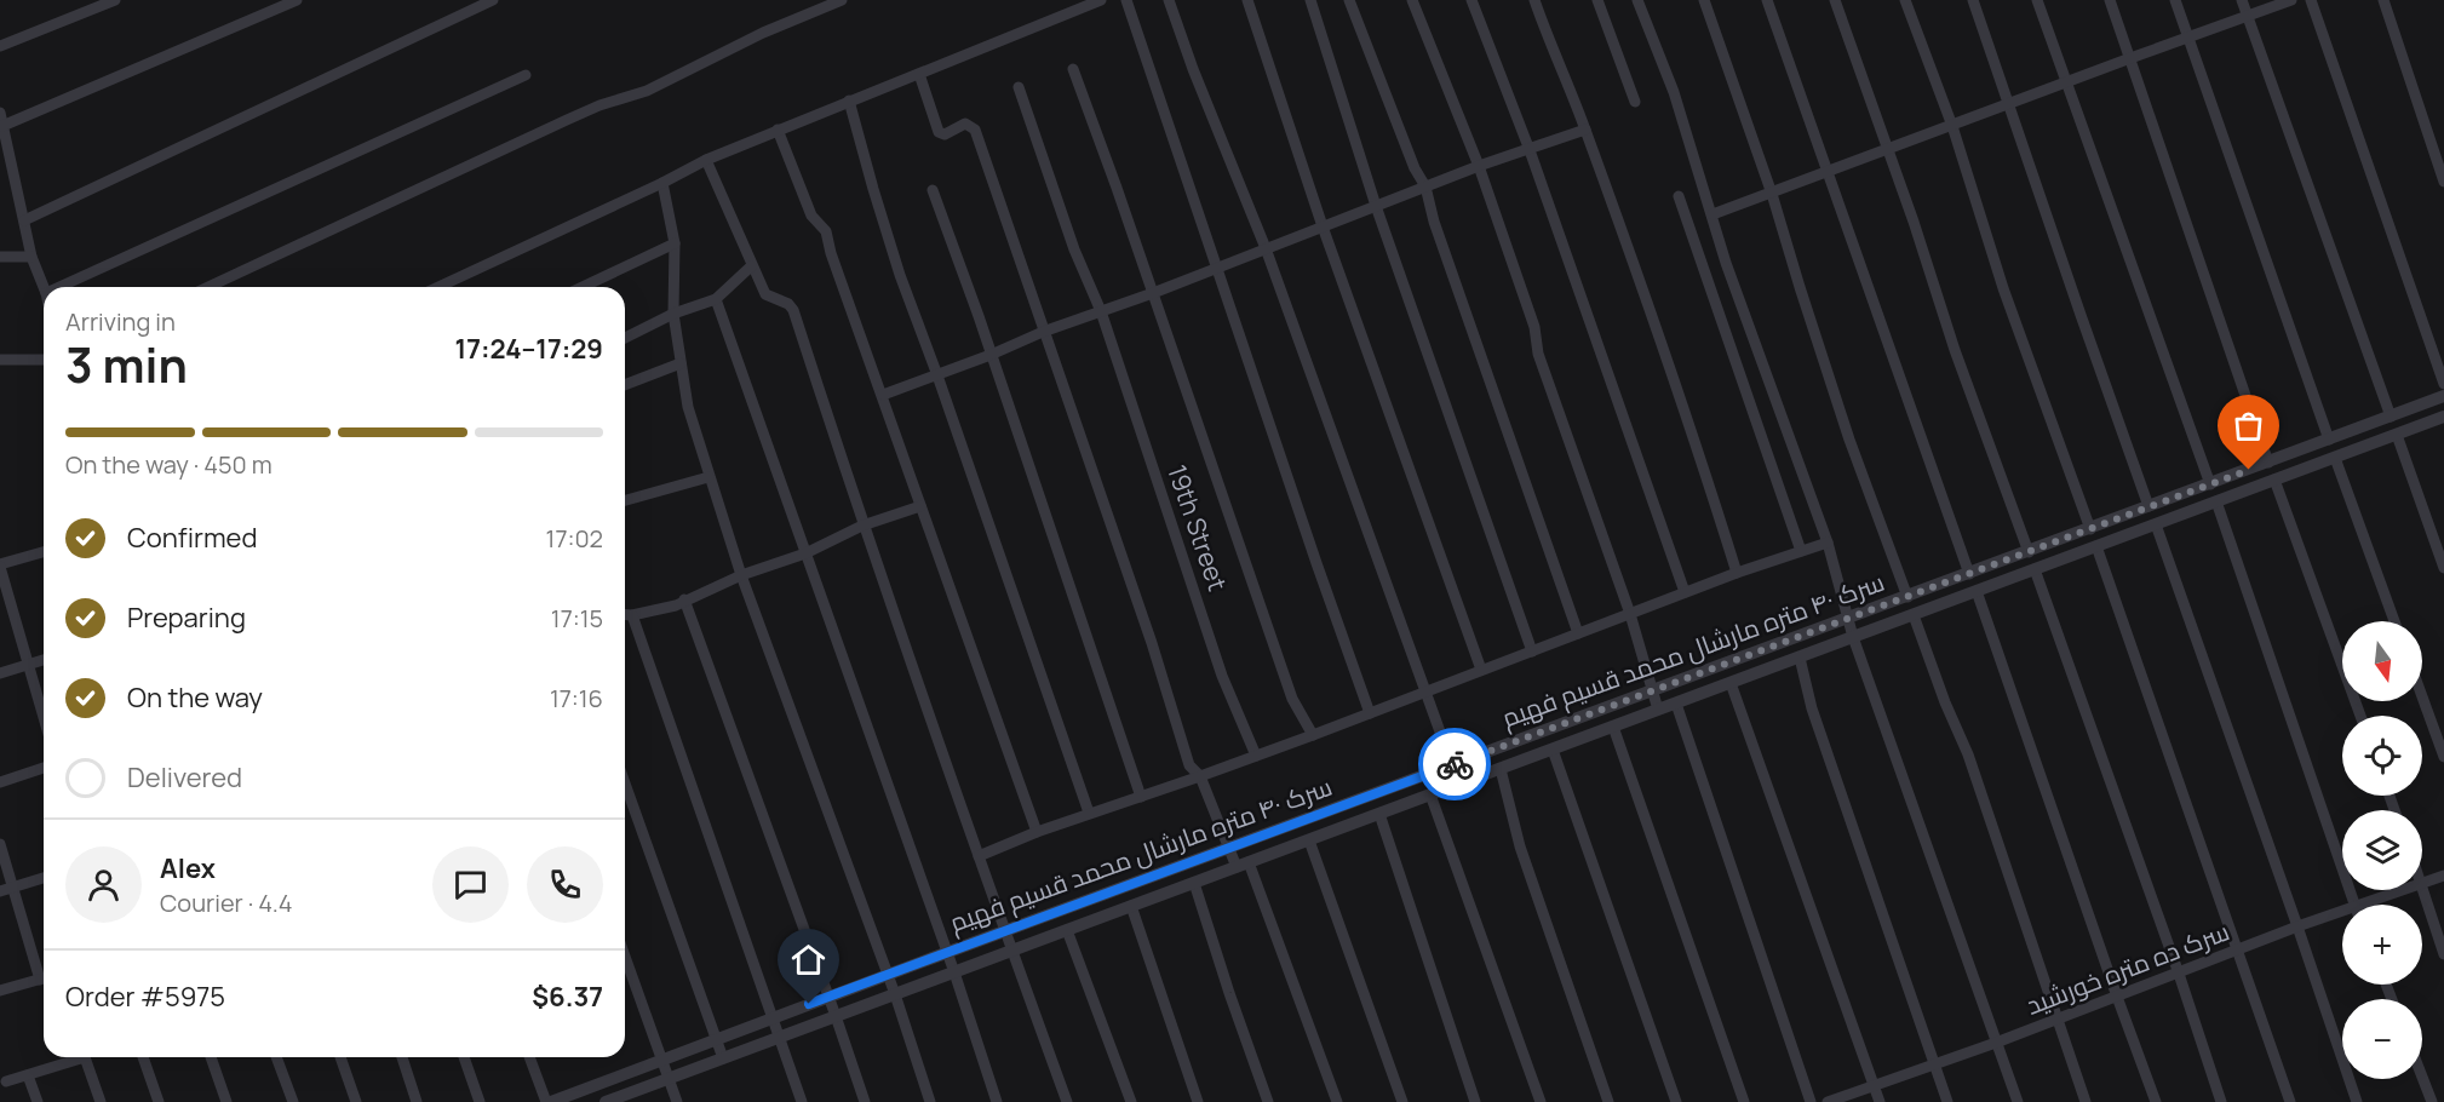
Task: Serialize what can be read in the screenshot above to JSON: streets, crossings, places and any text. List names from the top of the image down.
{
  "streets": {
    "street": ["19th Street", "سرک ۴۰ متره مارشال محمد قسیم فهیم", "سرک ده متره خورشید"]
  },
  "north": "bottom",
  "page": {
    "heading": ["3 min", "Arriving in", "17:24–17:29"],
    "panel": [
      "Alex",
      "Courier · 4.4",
      "Order #5975",
      "$6.37"
    ],
    "bar": "On the way · 450 m",
    "list": [
      ["Confirmed", "17:02"],
      ["Preparing", "17:15"],
      ["On the way", "17:16"],
      "Delivered"
    ],
    "map_buttons": ["+", "−"]
  }
}
